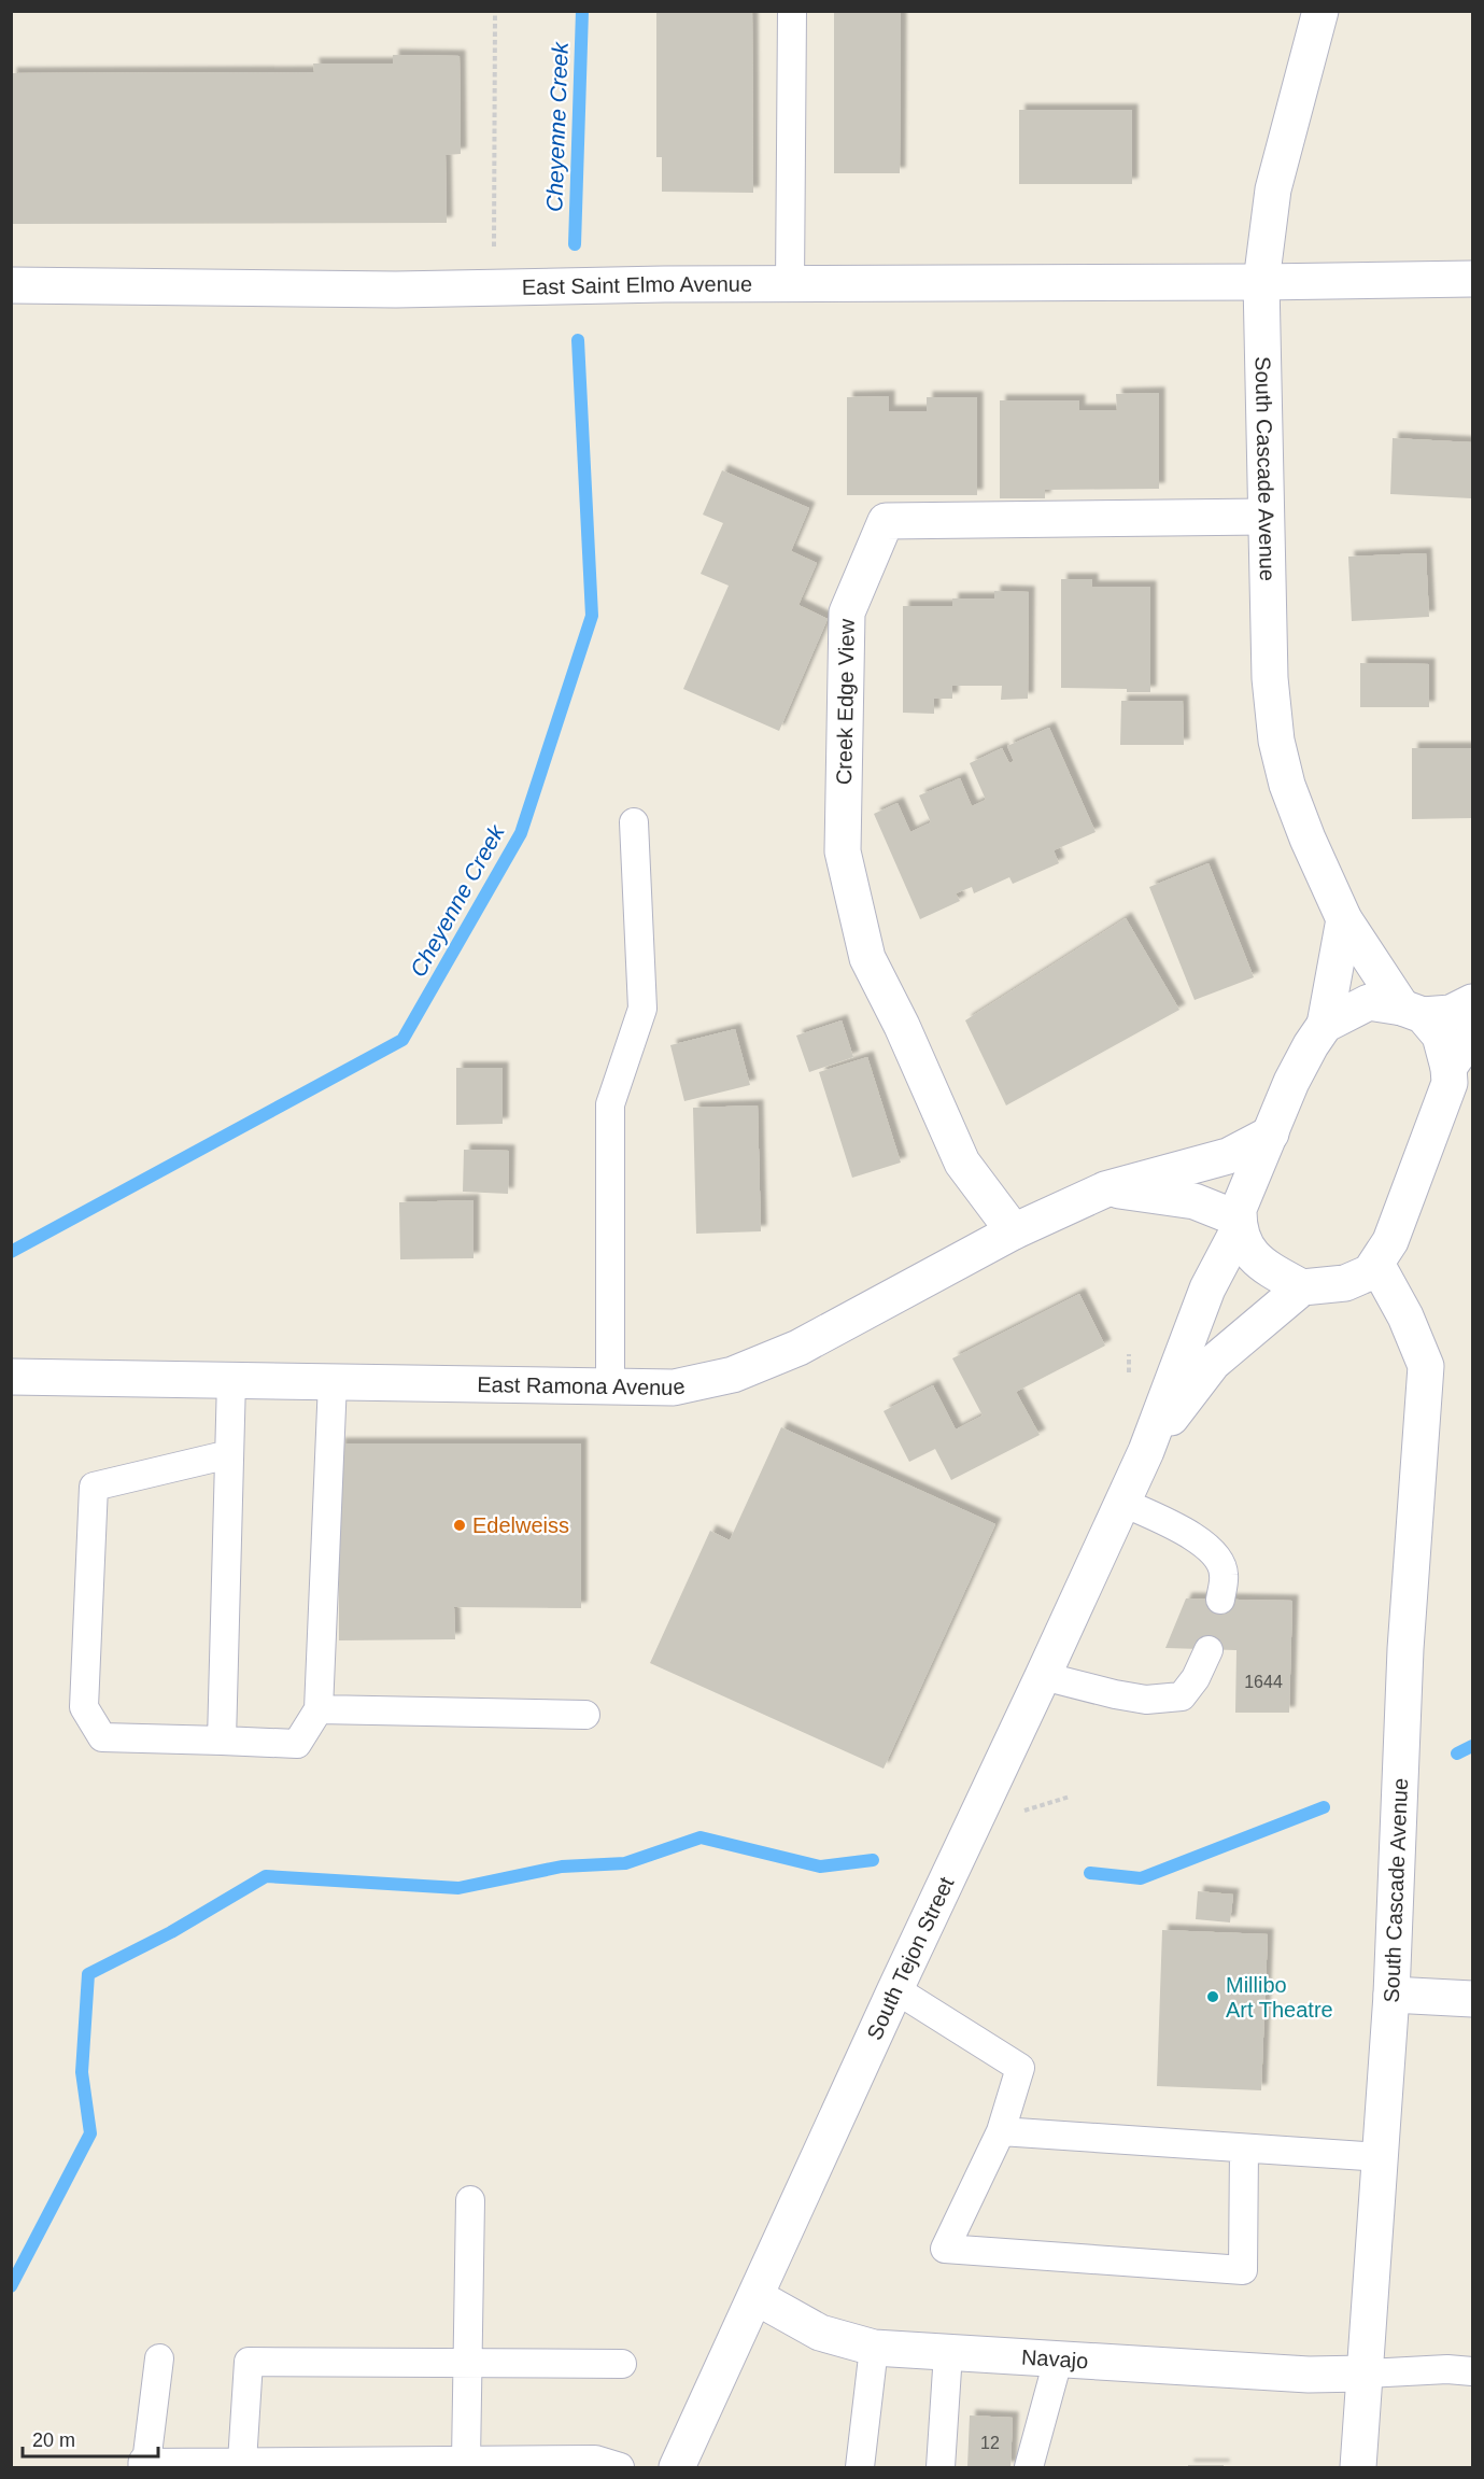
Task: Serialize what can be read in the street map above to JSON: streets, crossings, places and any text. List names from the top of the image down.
{
  "streets": {
    "street": [
      "East Saint Elmo Avenue",
      "South Cascade Avenue",
      "Creek Edge View",
      "East Ramona Avenue",
      "South Tejon Street",
      "Navajo"
    ]
  },
  "crossings": [
    ["East Saint Elmo Avenue", "South Cascade Avenue"],
    ["South Cascade Avenue", "Creek Edge View"],
    ["South Cascade Avenue", "Navajo"],
    ["Creek Edge View", "East Ramona Avenue"],
    ["South Tejon Street", "Navajo"]
  ],
  "water": ["Cheyenne Creek"],
  "places": ["Edelweiss", "Millibo Art Theatre"],
  "house_numbers": ["1644", "12"],
  "scale_bar": "20 m"
}
